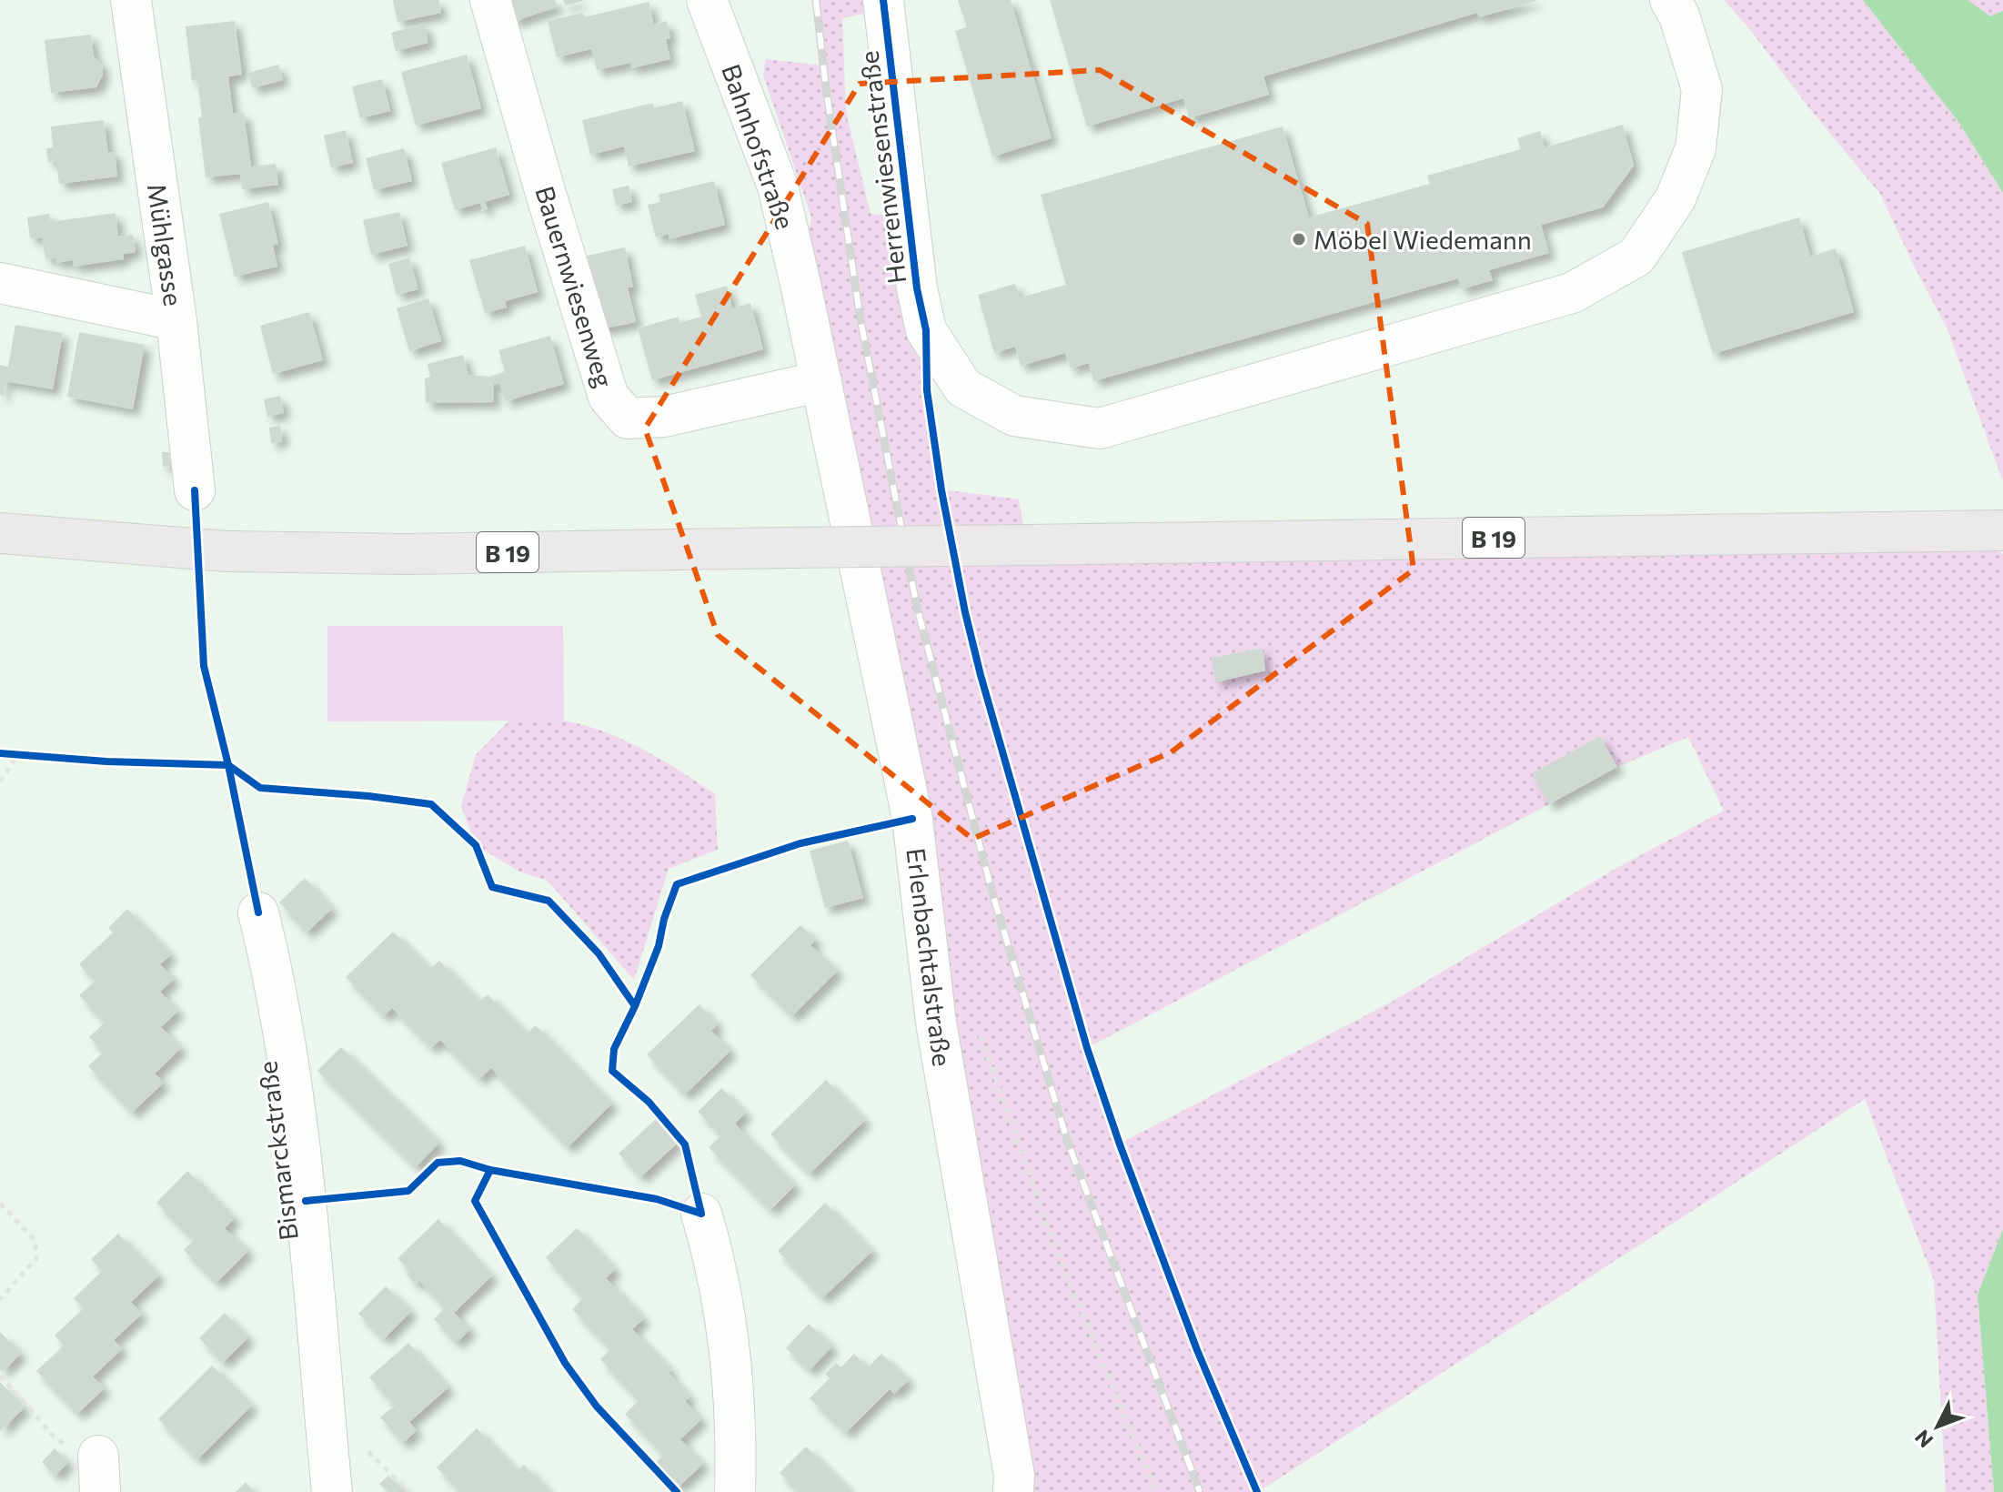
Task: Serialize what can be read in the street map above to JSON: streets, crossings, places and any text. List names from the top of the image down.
{
  "streets": {
    "main road": ["B 19"],
    "street": [
      "Bahnhofstraße",
      "Herrenwiesenstraße",
      "Mühlgasse",
      "Bauernwiesenweg",
      "Erlenbachtalstraße",
      "Bismarckstraße"
    ]
  },
  "crossings": [
    ["Bahnhofstraße", "Bauernwiesenweg"],
    ["Bahnhofstraße", "Erlenbachtalstraße"],
    ["Bauernwiesenweg", "Erlenbachtalstraße"]
  ],
  "places": ["Möbel Wiedemann"],
  "north": "bottom left"
}
